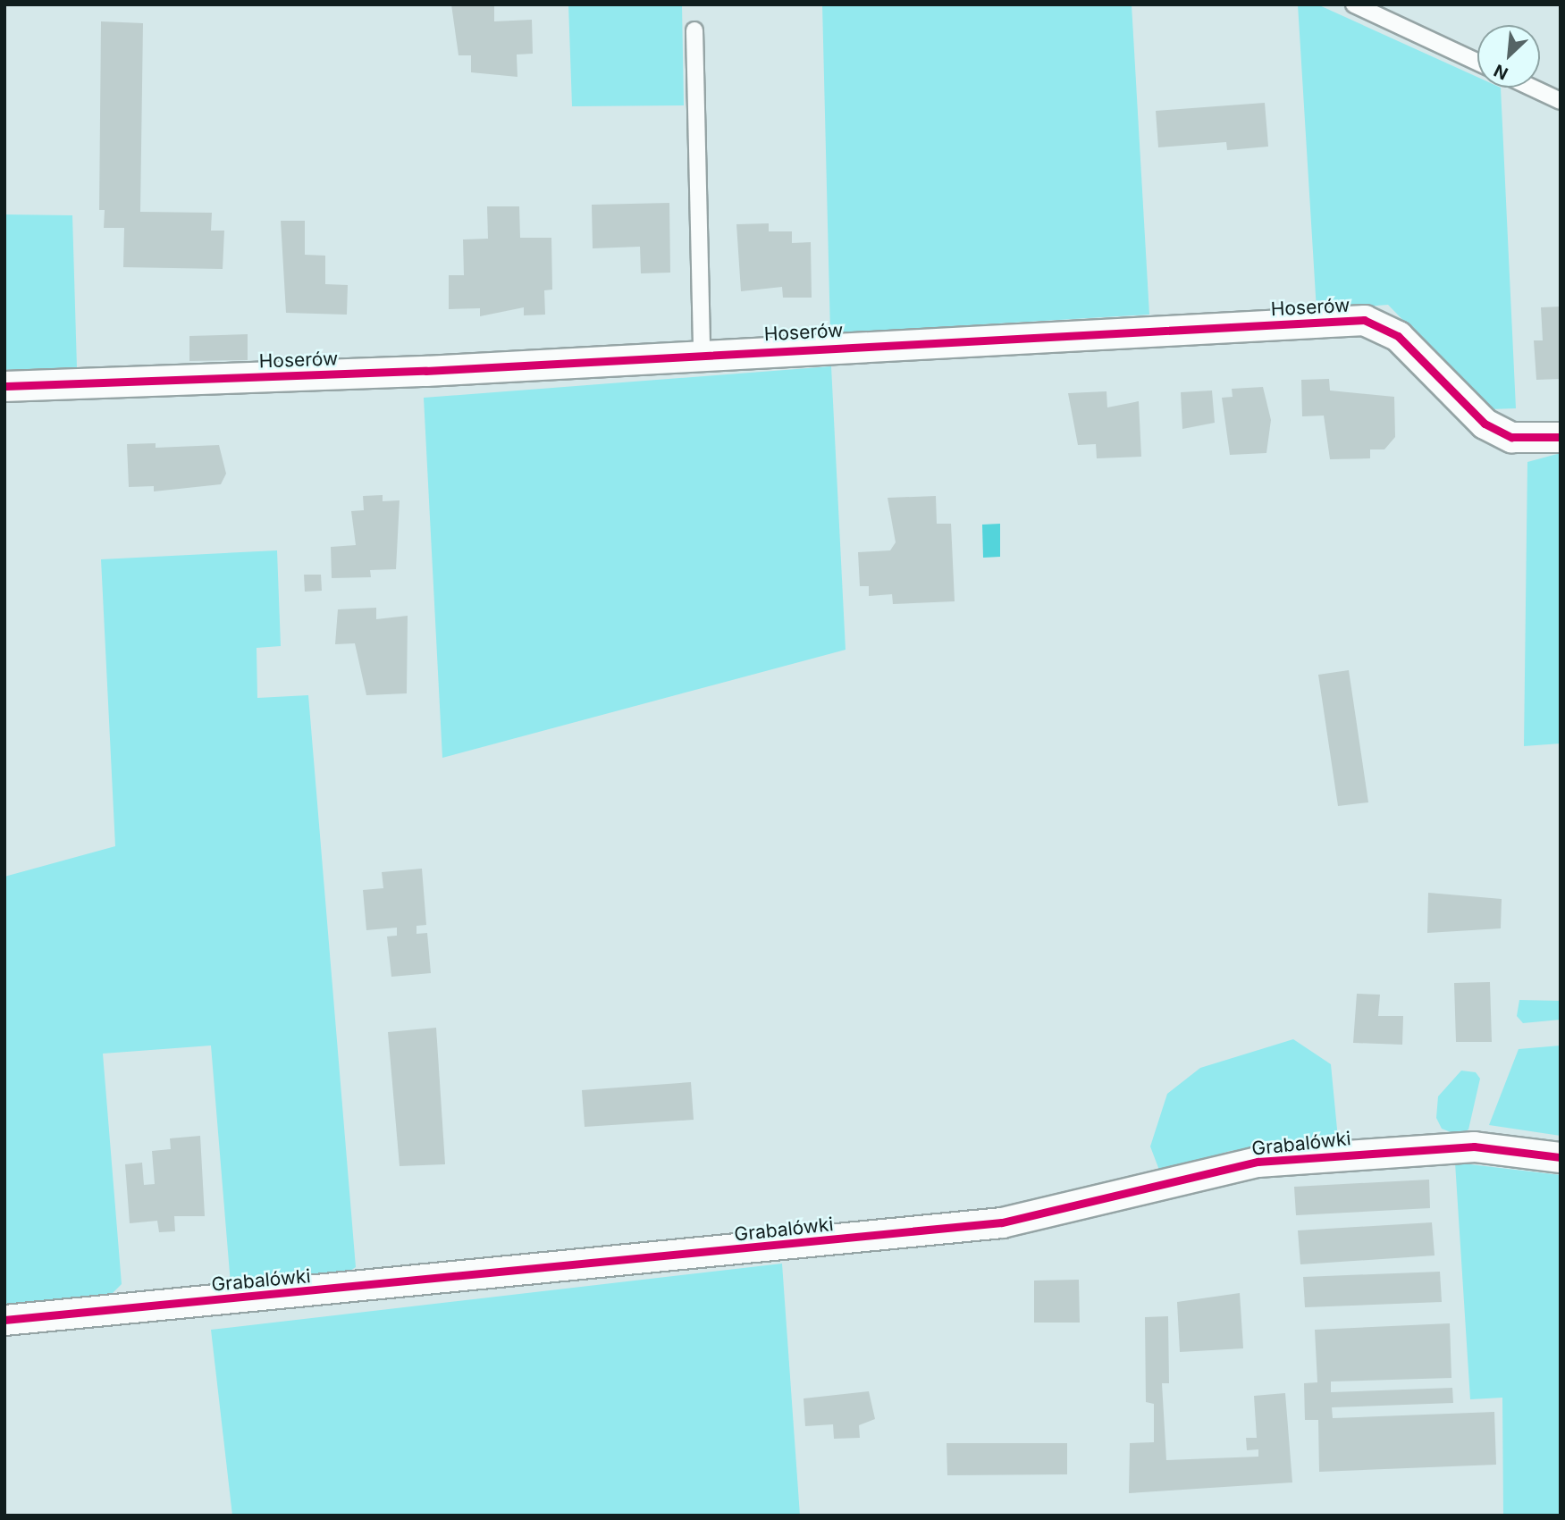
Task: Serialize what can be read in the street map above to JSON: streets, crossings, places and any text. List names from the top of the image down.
{
  "streets": {
    "street": ["Hoserów", "Grabalówki"]
  },
  "north": "bottom left"
}
